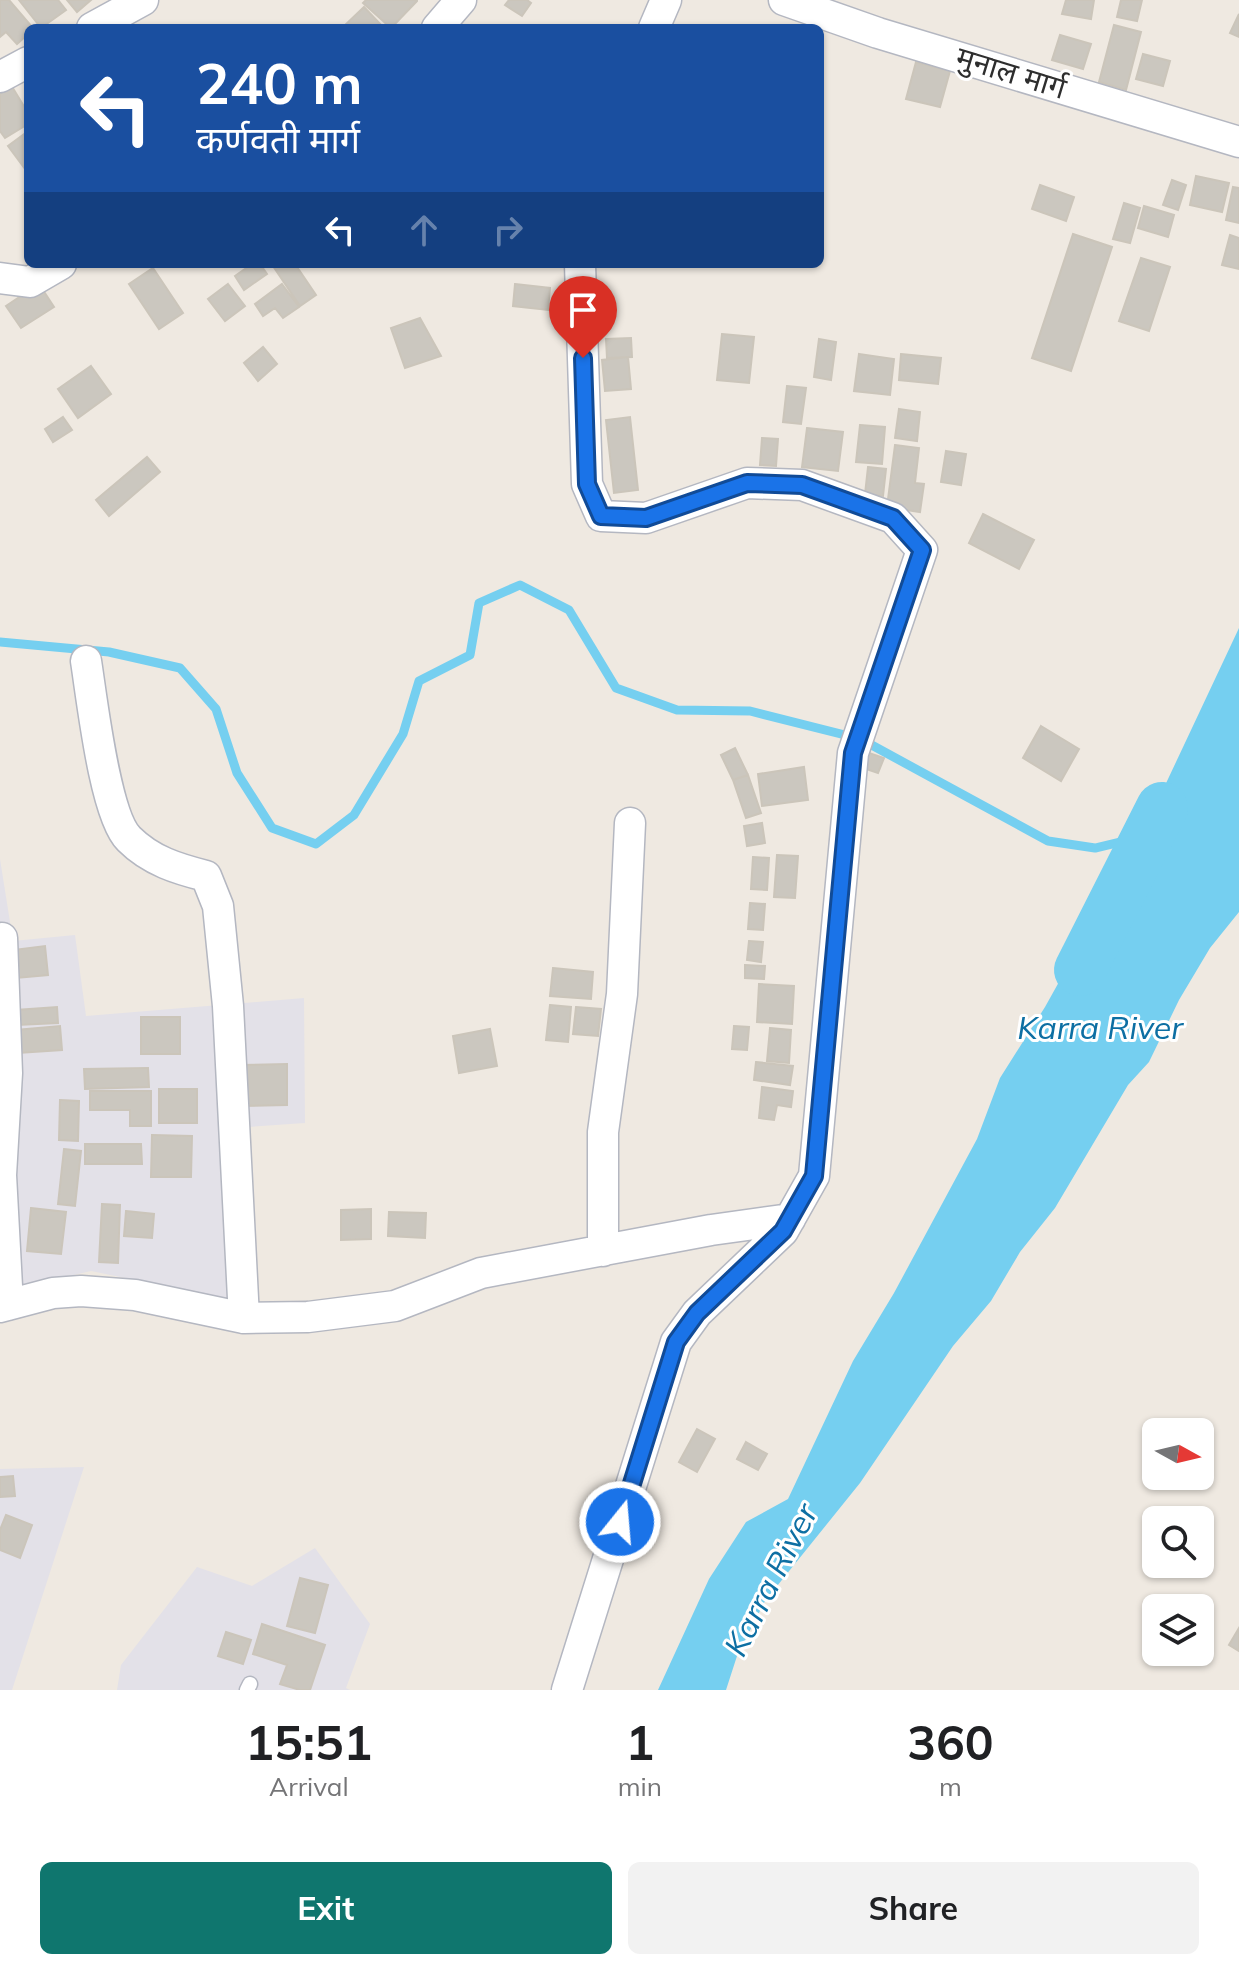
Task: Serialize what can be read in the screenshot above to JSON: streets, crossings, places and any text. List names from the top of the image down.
{
  "streets": {
    "street": ["मुनाल मार्ग"]
  },
  "water": ["Karra River"],
  "north": "right",
  "page": {
    "turn": ["240 m", "कर्णवती मार्ग"],
    "eta": [
      "15:51",
      "Arrival",
      "1",
      "min",
      "360",
      "m"
    ],
    "buttons": ["Exit", "Share"]
  }
}
